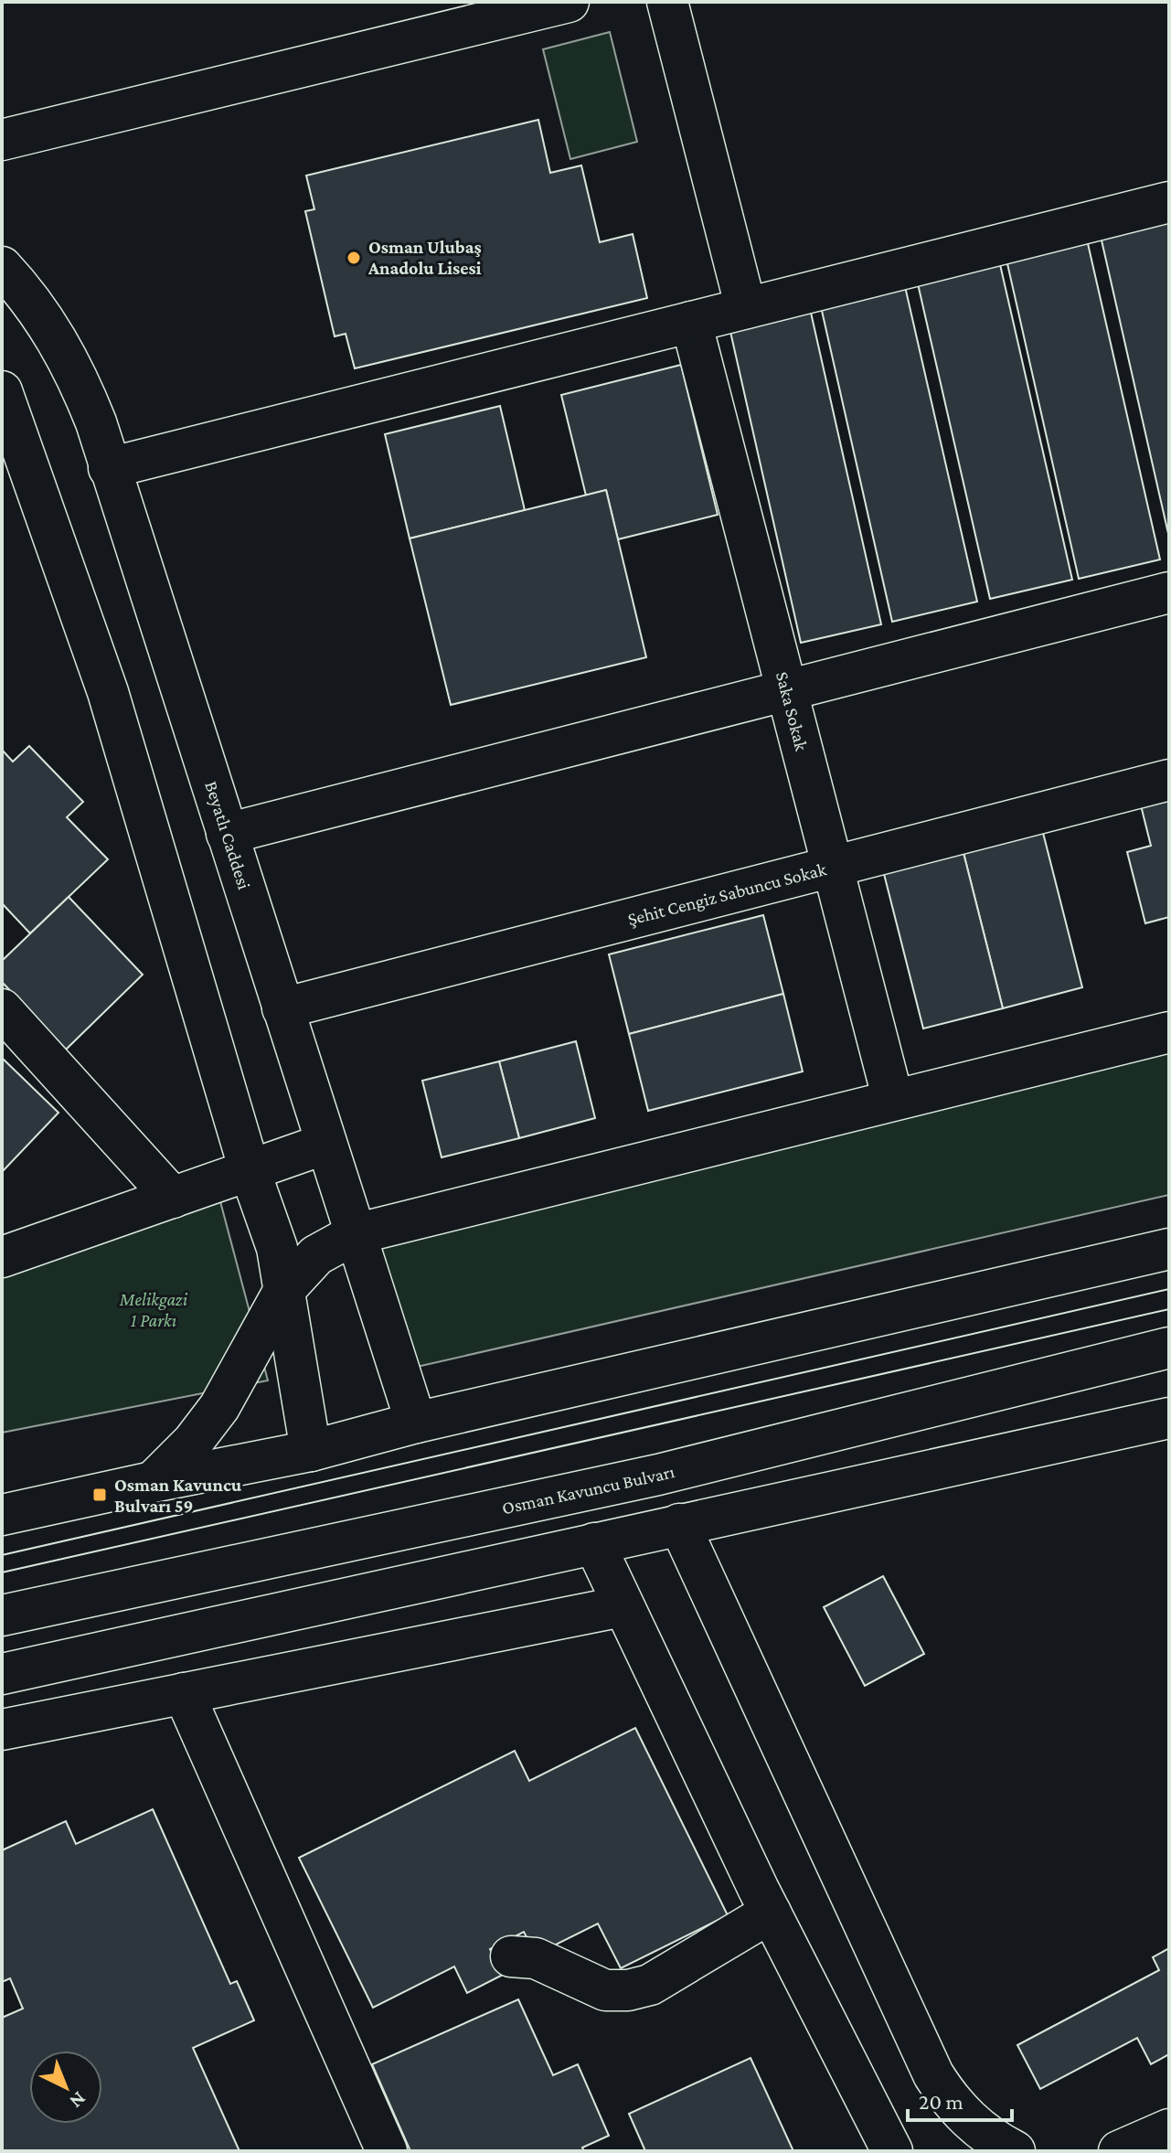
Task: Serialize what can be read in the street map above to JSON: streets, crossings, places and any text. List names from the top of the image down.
{
  "streets": {
    "main road": [
      "Saka Sokak",
      "Beyatlı Caddesi",
      "Şehit Cengiz Sabuncu Sokak",
      "Osman Kavuncu Bulvarı"
    ]
  },
  "crossings": [
    ["Saka Sokak", "Şehit Cengiz Sabuncu Sokak"],
    ["Beyatlı Caddesi", "Şehit Cengiz Sabuncu Sokak"]
  ],
  "parks": ["Melikgazi 1 Parkı"],
  "places": {
    "other": ["Osman Ulubaş Anadolu Lisesi"],
    "transit": ["Osman Kavuncu Bulvarı 59"]
  },
  "scale_bar": "20 m",
  "north": "bottom right"
}
